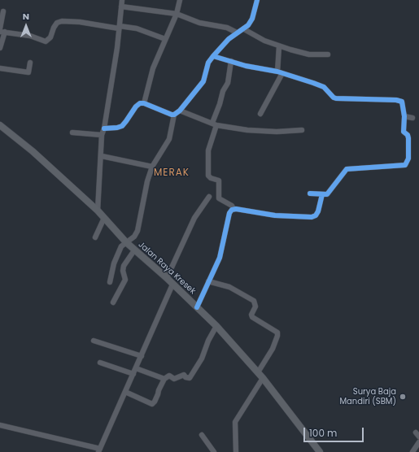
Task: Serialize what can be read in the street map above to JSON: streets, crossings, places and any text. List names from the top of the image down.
{
  "streets": {
    "main road": ["Jalan Raya Kresek"]
  },
  "districts": ["MERAK"],
  "places": ["Surya Baja Mandiri (SBM)"],
  "scale_bar": "100 m",
  "north": "top"
}
